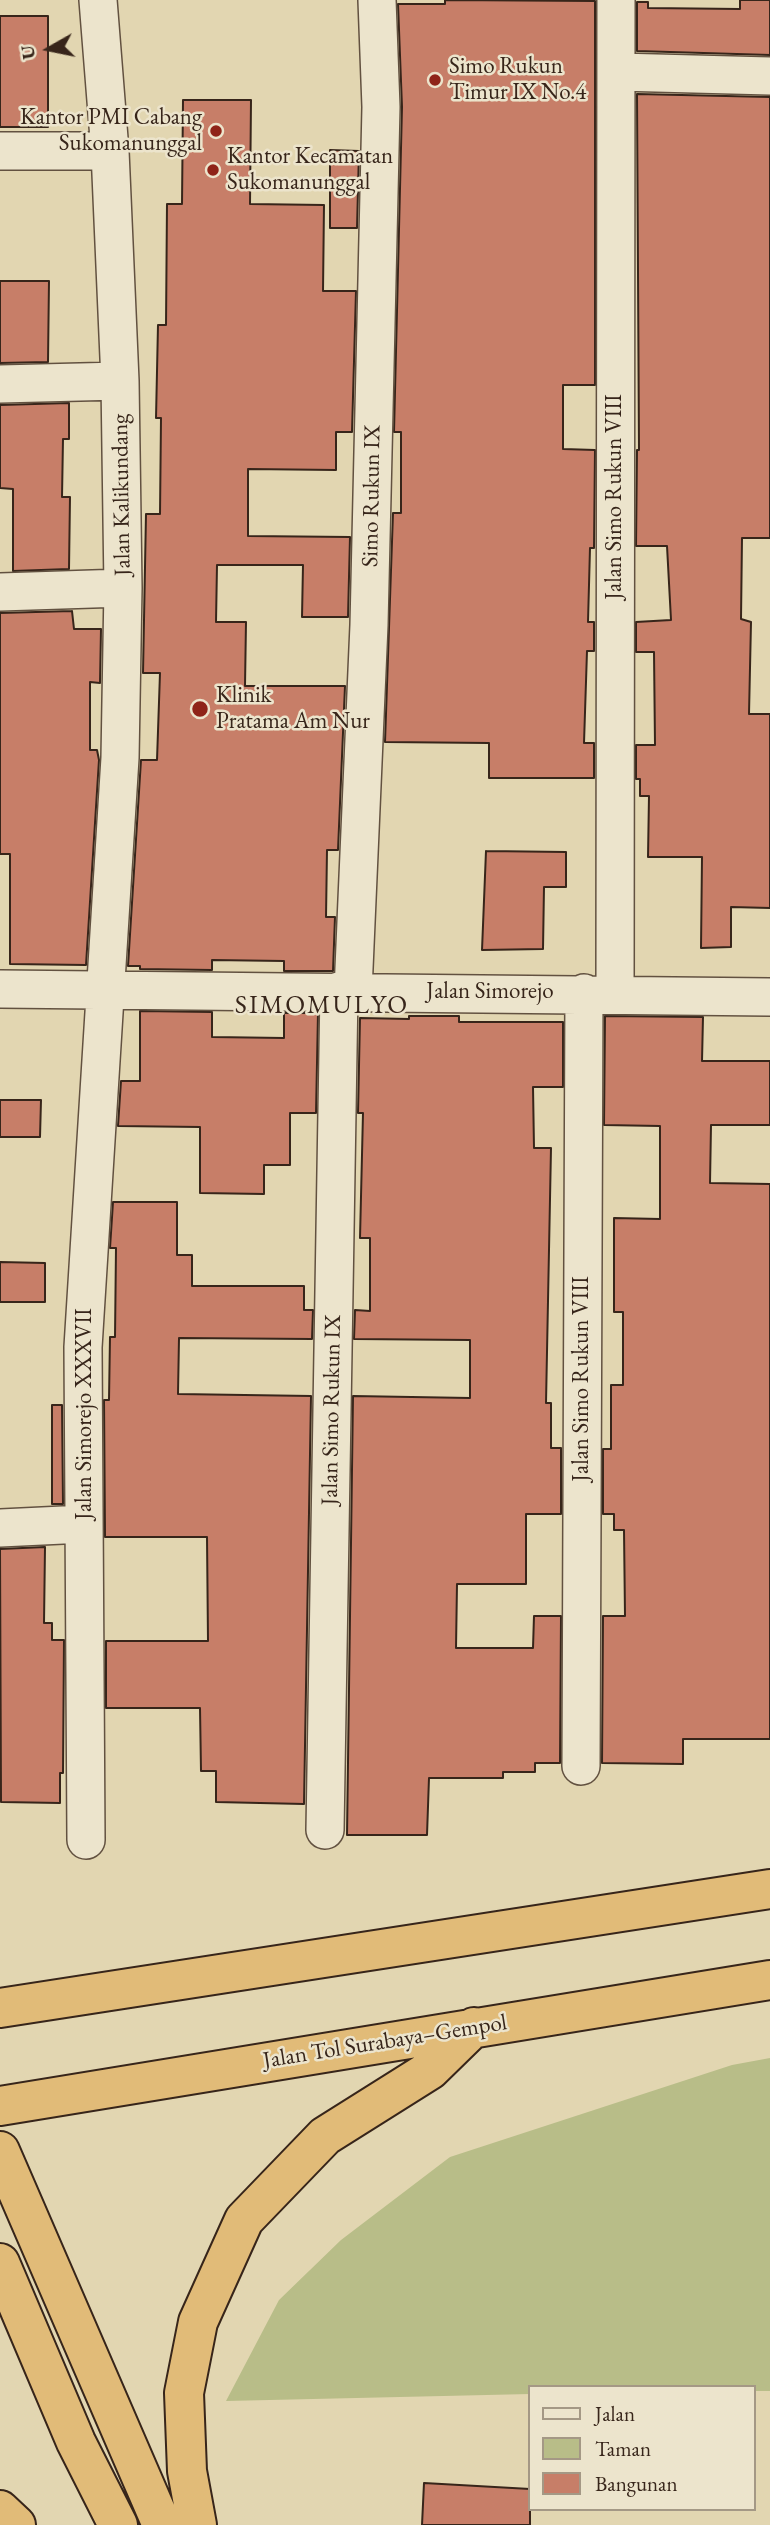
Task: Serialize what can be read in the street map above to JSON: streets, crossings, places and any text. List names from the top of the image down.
{
  "streets": {
    "highway": ["Jalan Tol Surabaya–Gempol"],
    "street": [
      "Jalan Kalikundang",
      "Simo Rukun IX",
      "Jalan Simo Rukun VIII",
      "Jalan Simorejo",
      "Jalan Simo Rukun IX",
      "Jalan Simorejo XXXVII"
    ]
  },
  "crossings": [
    ["Jalan Kalikundang", "Jalan Simorejo"],
    ["Jalan Kalikundang", "Jalan Simorejo XXXVII"],
    ["Simo Rukun IX", "Jalan Simorejo"],
    ["Simo Rukun IX", "Jalan Simo Rukun IX"],
    ["Jalan Simo Rukun VIII", "Jalan Simorejo"],
    ["Jalan Simorejo", "Jalan Simo Rukun IX"],
    ["Jalan Simorejo", "Jalan Simorejo XXXVII"]
  ],
  "districts": ["SIMOMULYO"],
  "places": [
    "Simo Rukun Timur IX No.4",
    "Kantor PMI Cabang Sukomanunggal",
    "Kantor Kecamatan Sukomanunggal",
    "Klinik Pratama Am Nur"
  ],
  "legend": ["Jalan", "Taman", "Bangunan"],
  "north": "left"
}
